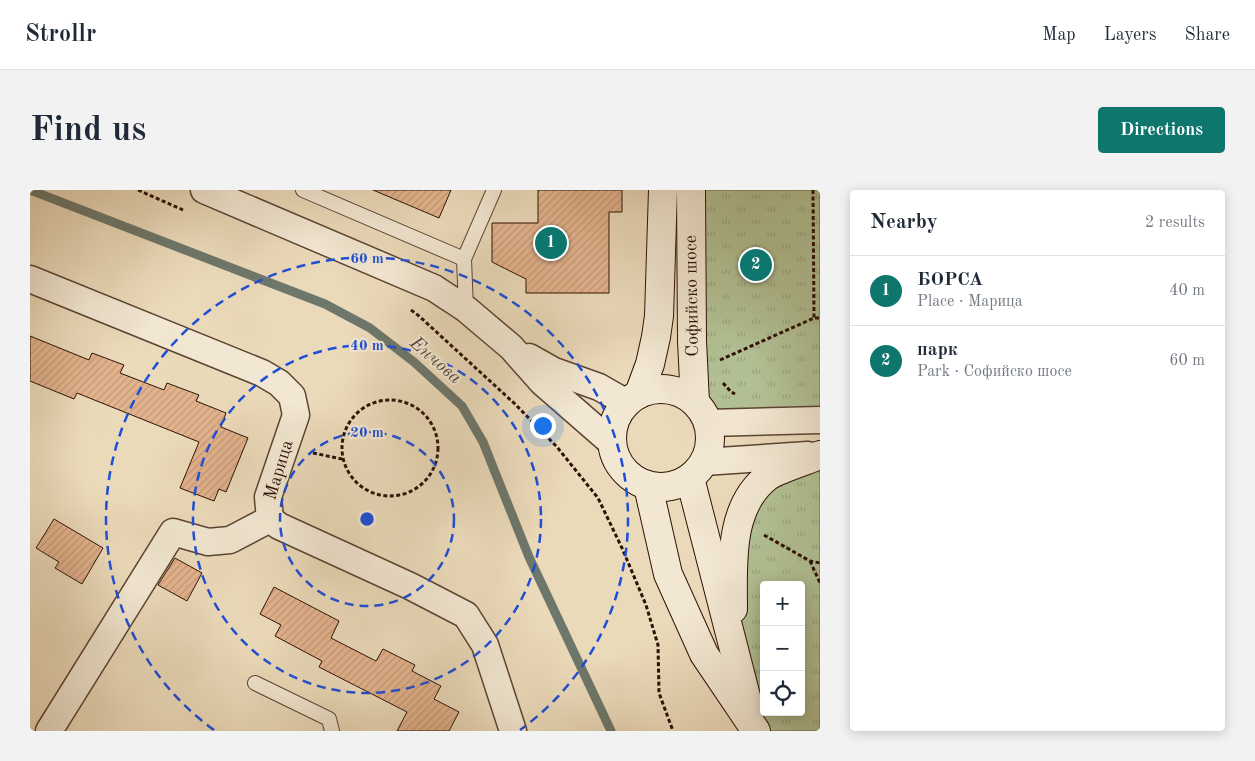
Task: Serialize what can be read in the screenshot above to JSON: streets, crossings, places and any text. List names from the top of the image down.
{
  "streets": {
    "main road": ["Софийско шосе"],
    "street": ["Марица"]
  },
  "water": ["Енчова"],
  "page": {
    "header": "Strollr",
    "nav": ["Map", "Layers", "Share"],
    "buttons": "Directions",
    "title": "Find us",
    "heading": ["Nearby", "2 results"],
    "pins": ["1", "2"],
    "list": [
      {
        "mark": "1",
        "name": "БОРСА",
        "note": "Place · Марица",
        "value": "40 m"
      },
      {
        "mark": "2",
        "name": "парк",
        "note": "Park · Софийско шосе",
        "value": "60 m"
      }
    ],
    "map_buttons": ["+", "−"]
  },
  "rings": ["60 m", "40 m", "20 m"]
}
